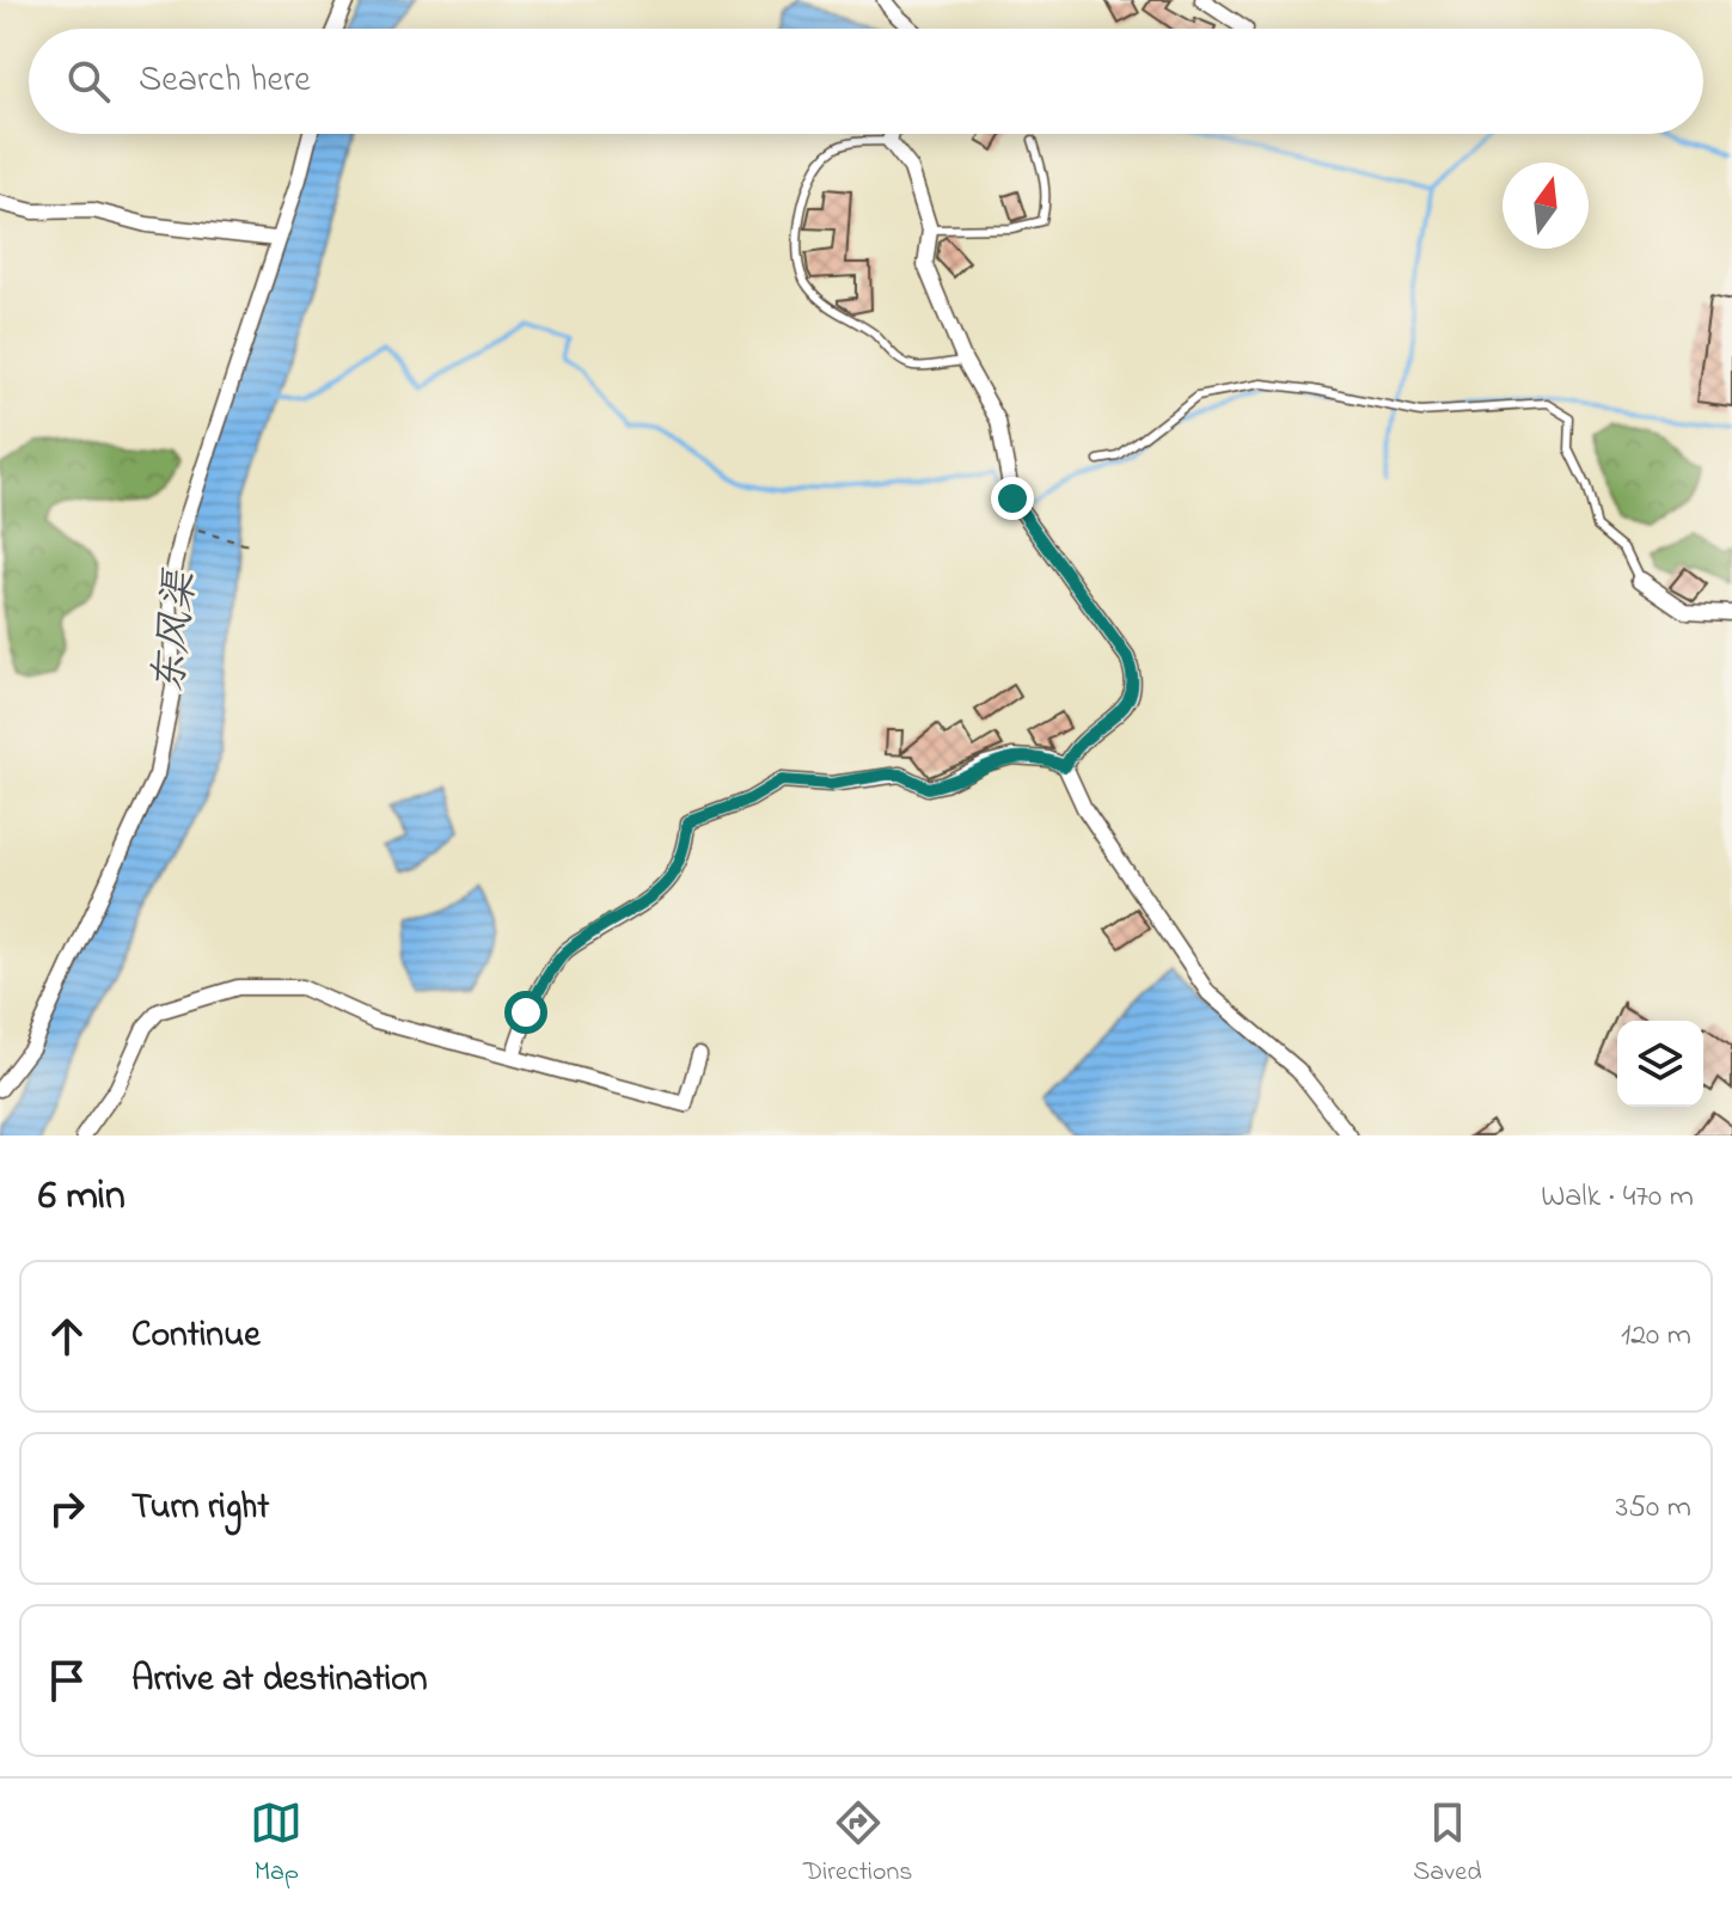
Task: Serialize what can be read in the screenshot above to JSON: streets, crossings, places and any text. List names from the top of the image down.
{
  "water": ["东风渠"],
  "north": "top",
  "page": {
    "search": "Search here",
    "heading": ["6 min", "Walk · 470 m"],
    "list": [
      ["Continue", "120 m"],
      ["Turn right", "350 m"],
      "Arrive at destination"
    ],
    "nav": ["Map", "Directions", "Saved"]
  }
}
